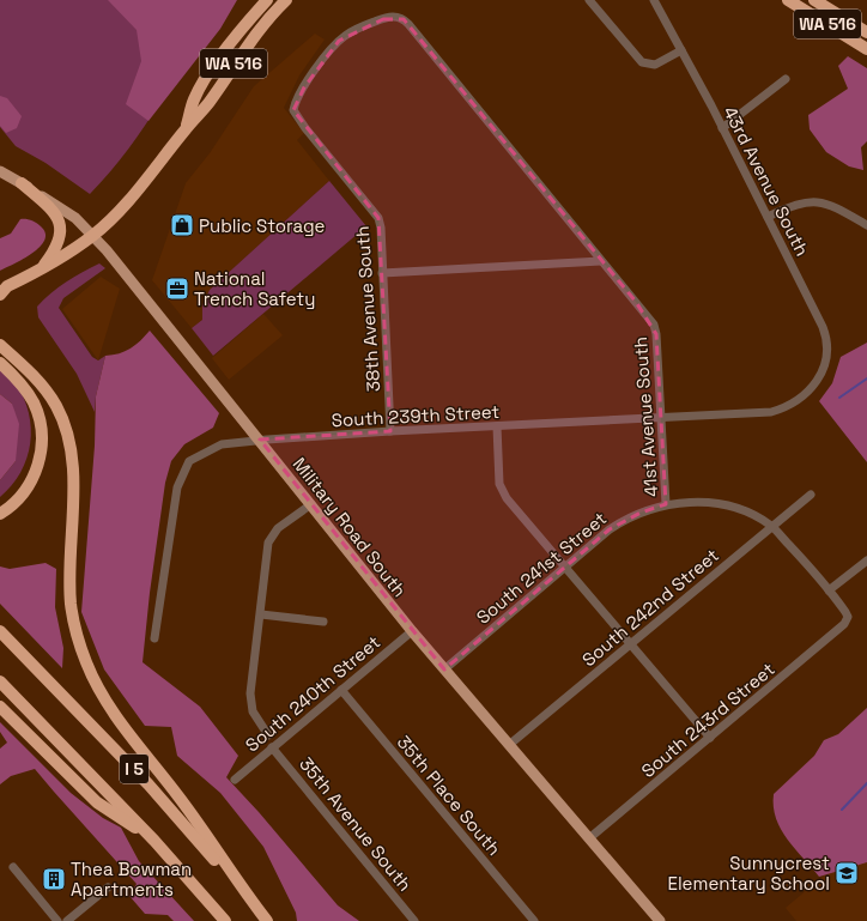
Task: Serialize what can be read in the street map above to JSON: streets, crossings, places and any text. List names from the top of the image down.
{
  "streets": {
    "highway": ["WA 516", "I 5"],
    "main road": ["Military Road South"],
    "street": [
      "43rd Avenue South",
      "38th Avenue South",
      "South 239th Street",
      "41st Avenue South",
      "South 241st Street",
      "South 242nd Street",
      "South 240th Street",
      "South 243rd Street",
      "35th Place South",
      "35th Avenue South"
    ]
  },
  "crossings": [
    ["WA 516", "Military Road South"],
    ["43rd Avenue South", "South 239th Street"],
    ["38th Avenue South", "South 239th Street"],
    ["38th Avenue South", "41st Avenue South"],
    ["South 239th Street", "41st Avenue South"],
    ["South 239th Street", "Military Road South"],
    ["41st Avenue South", "South 241st Street"],
    ["41st Avenue South", "South 242nd Street"],
    ["41st Avenue South", "South 243rd Street"],
    ["Military Road South", "South 241st Street"],
    ["Military Road South", "South 242nd Street"],
    ["Military Road South", "South 240th Street"],
    ["Military Road South", "South 243rd Street"],
    ["South 240th Street", "35th Place South"],
    ["South 240th Street", "35th Avenue South"]
  ],
  "places": {
    "shop": ["Public Storage"],
    "office": ["National Trench Safety"],
    "school or university": ["Sunnycrest Elementary School"],
    "building": ["Thea Bowman Apartments"]
  }
}
